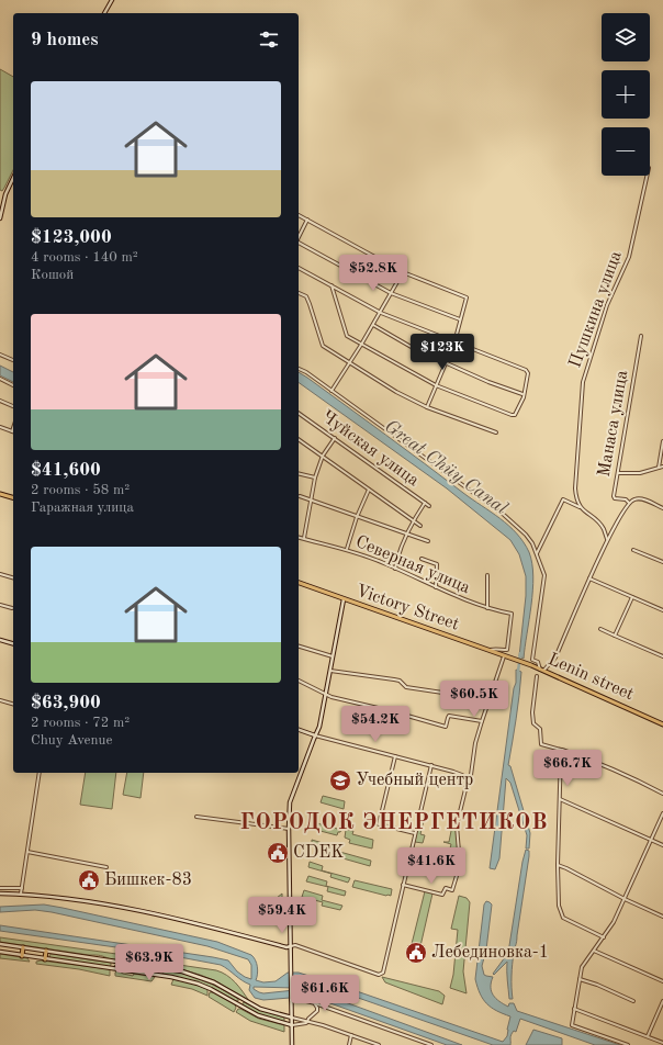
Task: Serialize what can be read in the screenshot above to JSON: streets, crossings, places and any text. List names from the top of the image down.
{
  "streets": {
    "main road": ["Victory Street", "Lenin street"],
    "street": [
      "Пушкина улица",
      "Манаса улица",
      "Чуйская улица",
      "Северная улица"
    ]
  },
  "crossings": [
    ["Северная улица", "Victory Street"],
    ["Victory Street", "Lenin street"]
  ],
  "districts": ["ГОРОДОК ЭНЕРГЕТИКОВ"],
  "water": ["Great Chüy Canal"],
  "places": {
    "school or university": ["Учебный центр"],
    "public building": ["CDEK", "Бишкек-83", "Лебединовка-1"]
  },
  "page": {
    "map_buttons": ["+", "−"],
    "heading": "9 homes",
    "list": [
      {
        "name": "$123,000",
        "note": "4 rooms · 140 m² · Кошой"
      },
      {
        "name": "$41,600",
        "note": "2 rooms · 58 m² · Гаражная улица"
      },
      {
        "name": "$63,900",
        "note": "2 rooms · 72 m² · Chuy Avenue"
      }
    ],
    "price": [
      "$52.8K",
      "$123K",
      "$60.5K",
      "$54.2K",
      "$66.7K",
      "$41.6K",
      "$59.4K",
      "$63.9K",
      "$61.6K"
    ]
  }
}
